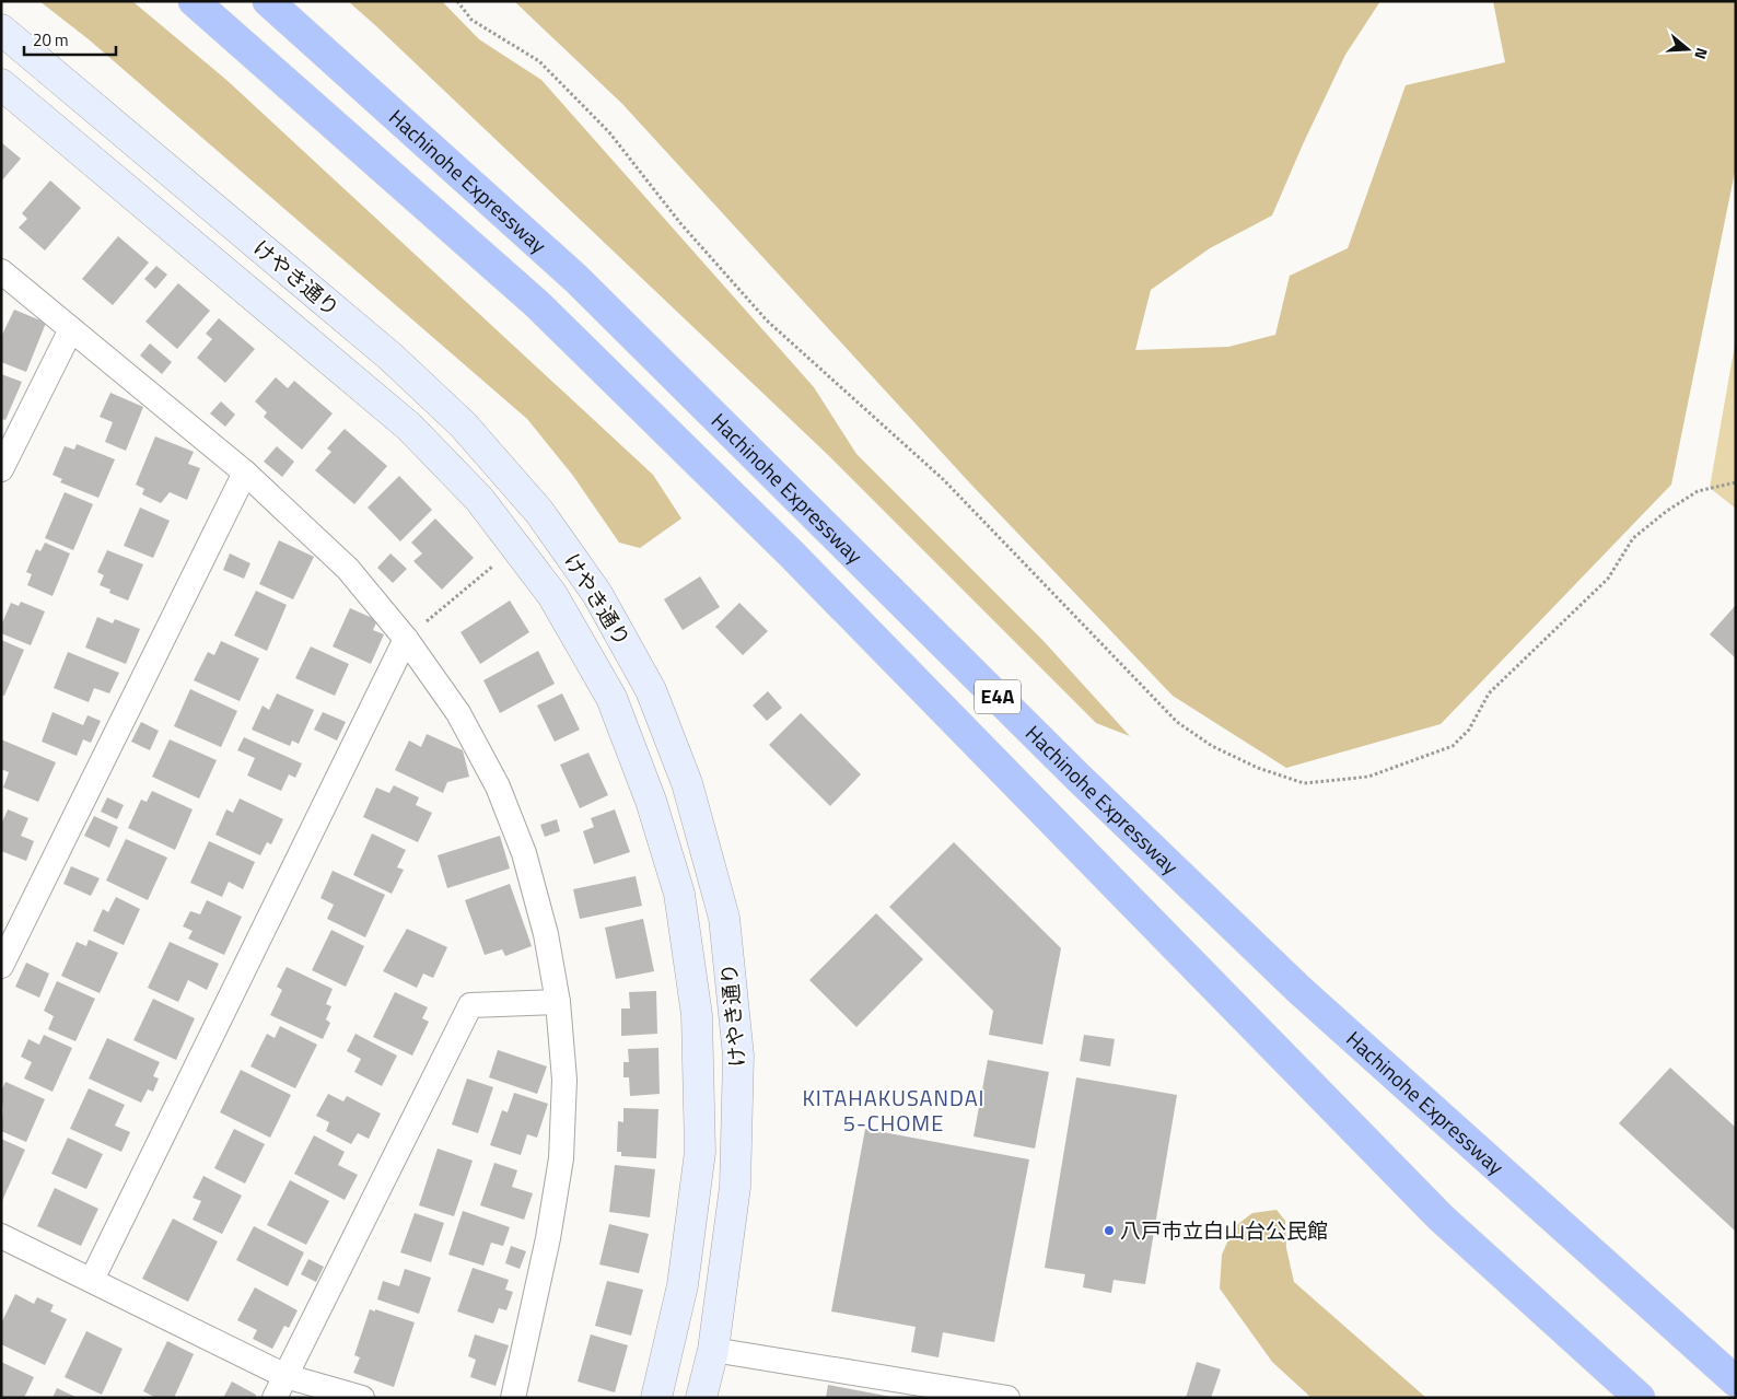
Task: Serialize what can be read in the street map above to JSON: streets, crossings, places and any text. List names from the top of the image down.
{
  "streets": {
    "highway": ["Hachinohe Expressway", "E4A"],
    "street": ["けやき通り"]
  },
  "districts": ["KITAHAKUSANDAI 5-CHOME"],
  "places": ["八戸市立白山台公民館"],
  "scale_bar": "20 m",
  "north": "right"
}
